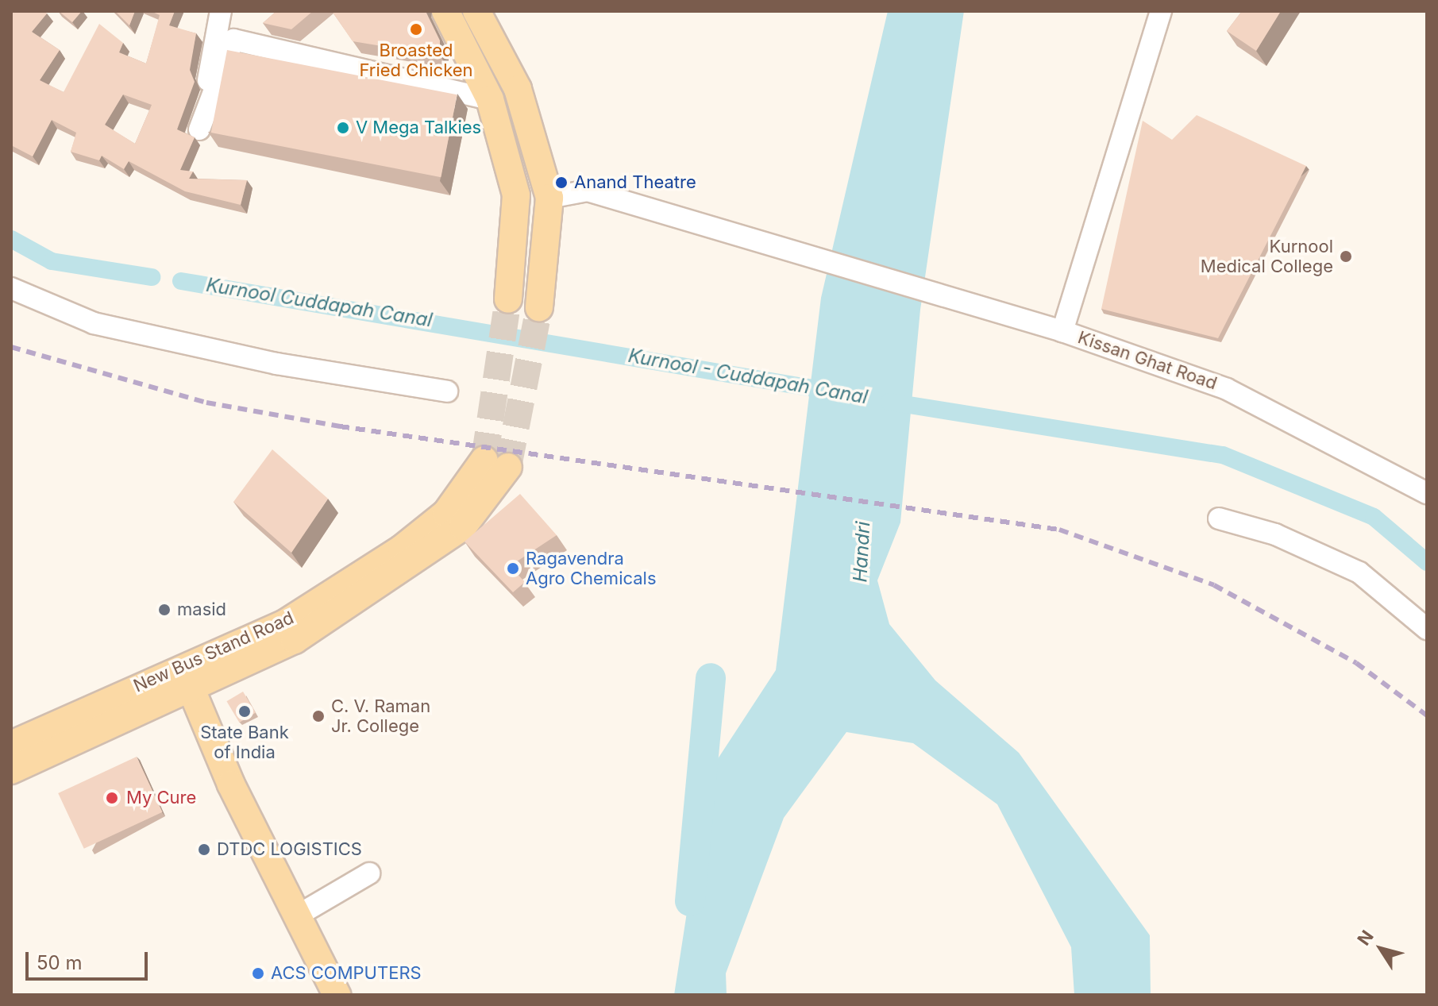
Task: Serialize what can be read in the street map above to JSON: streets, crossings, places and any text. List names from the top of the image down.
{
  "streets": {
    "main road": ["New Bus Stand Road"],
    "street": ["Kissan Ghat Road"]
  },
  "water": ["Kurnool Cuddapah Canal", "Kurnool - Cuddapah Canal", "Handri"],
  "places": [
    "Broasted Fried Chicken",
    "V Mega Talkies",
    "Anand Theatre",
    "Kurnool Medical College",
    "Ragavendra Agro Chemicals",
    "masid",
    "State Bank of India",
    "C. V. Raman Jr. College",
    "My Cure",
    "DTDC LOGISTICS",
    "ACS COMPUTERS"
  ],
  "scale_bar": "50 m",
  "north": "top left"
}
